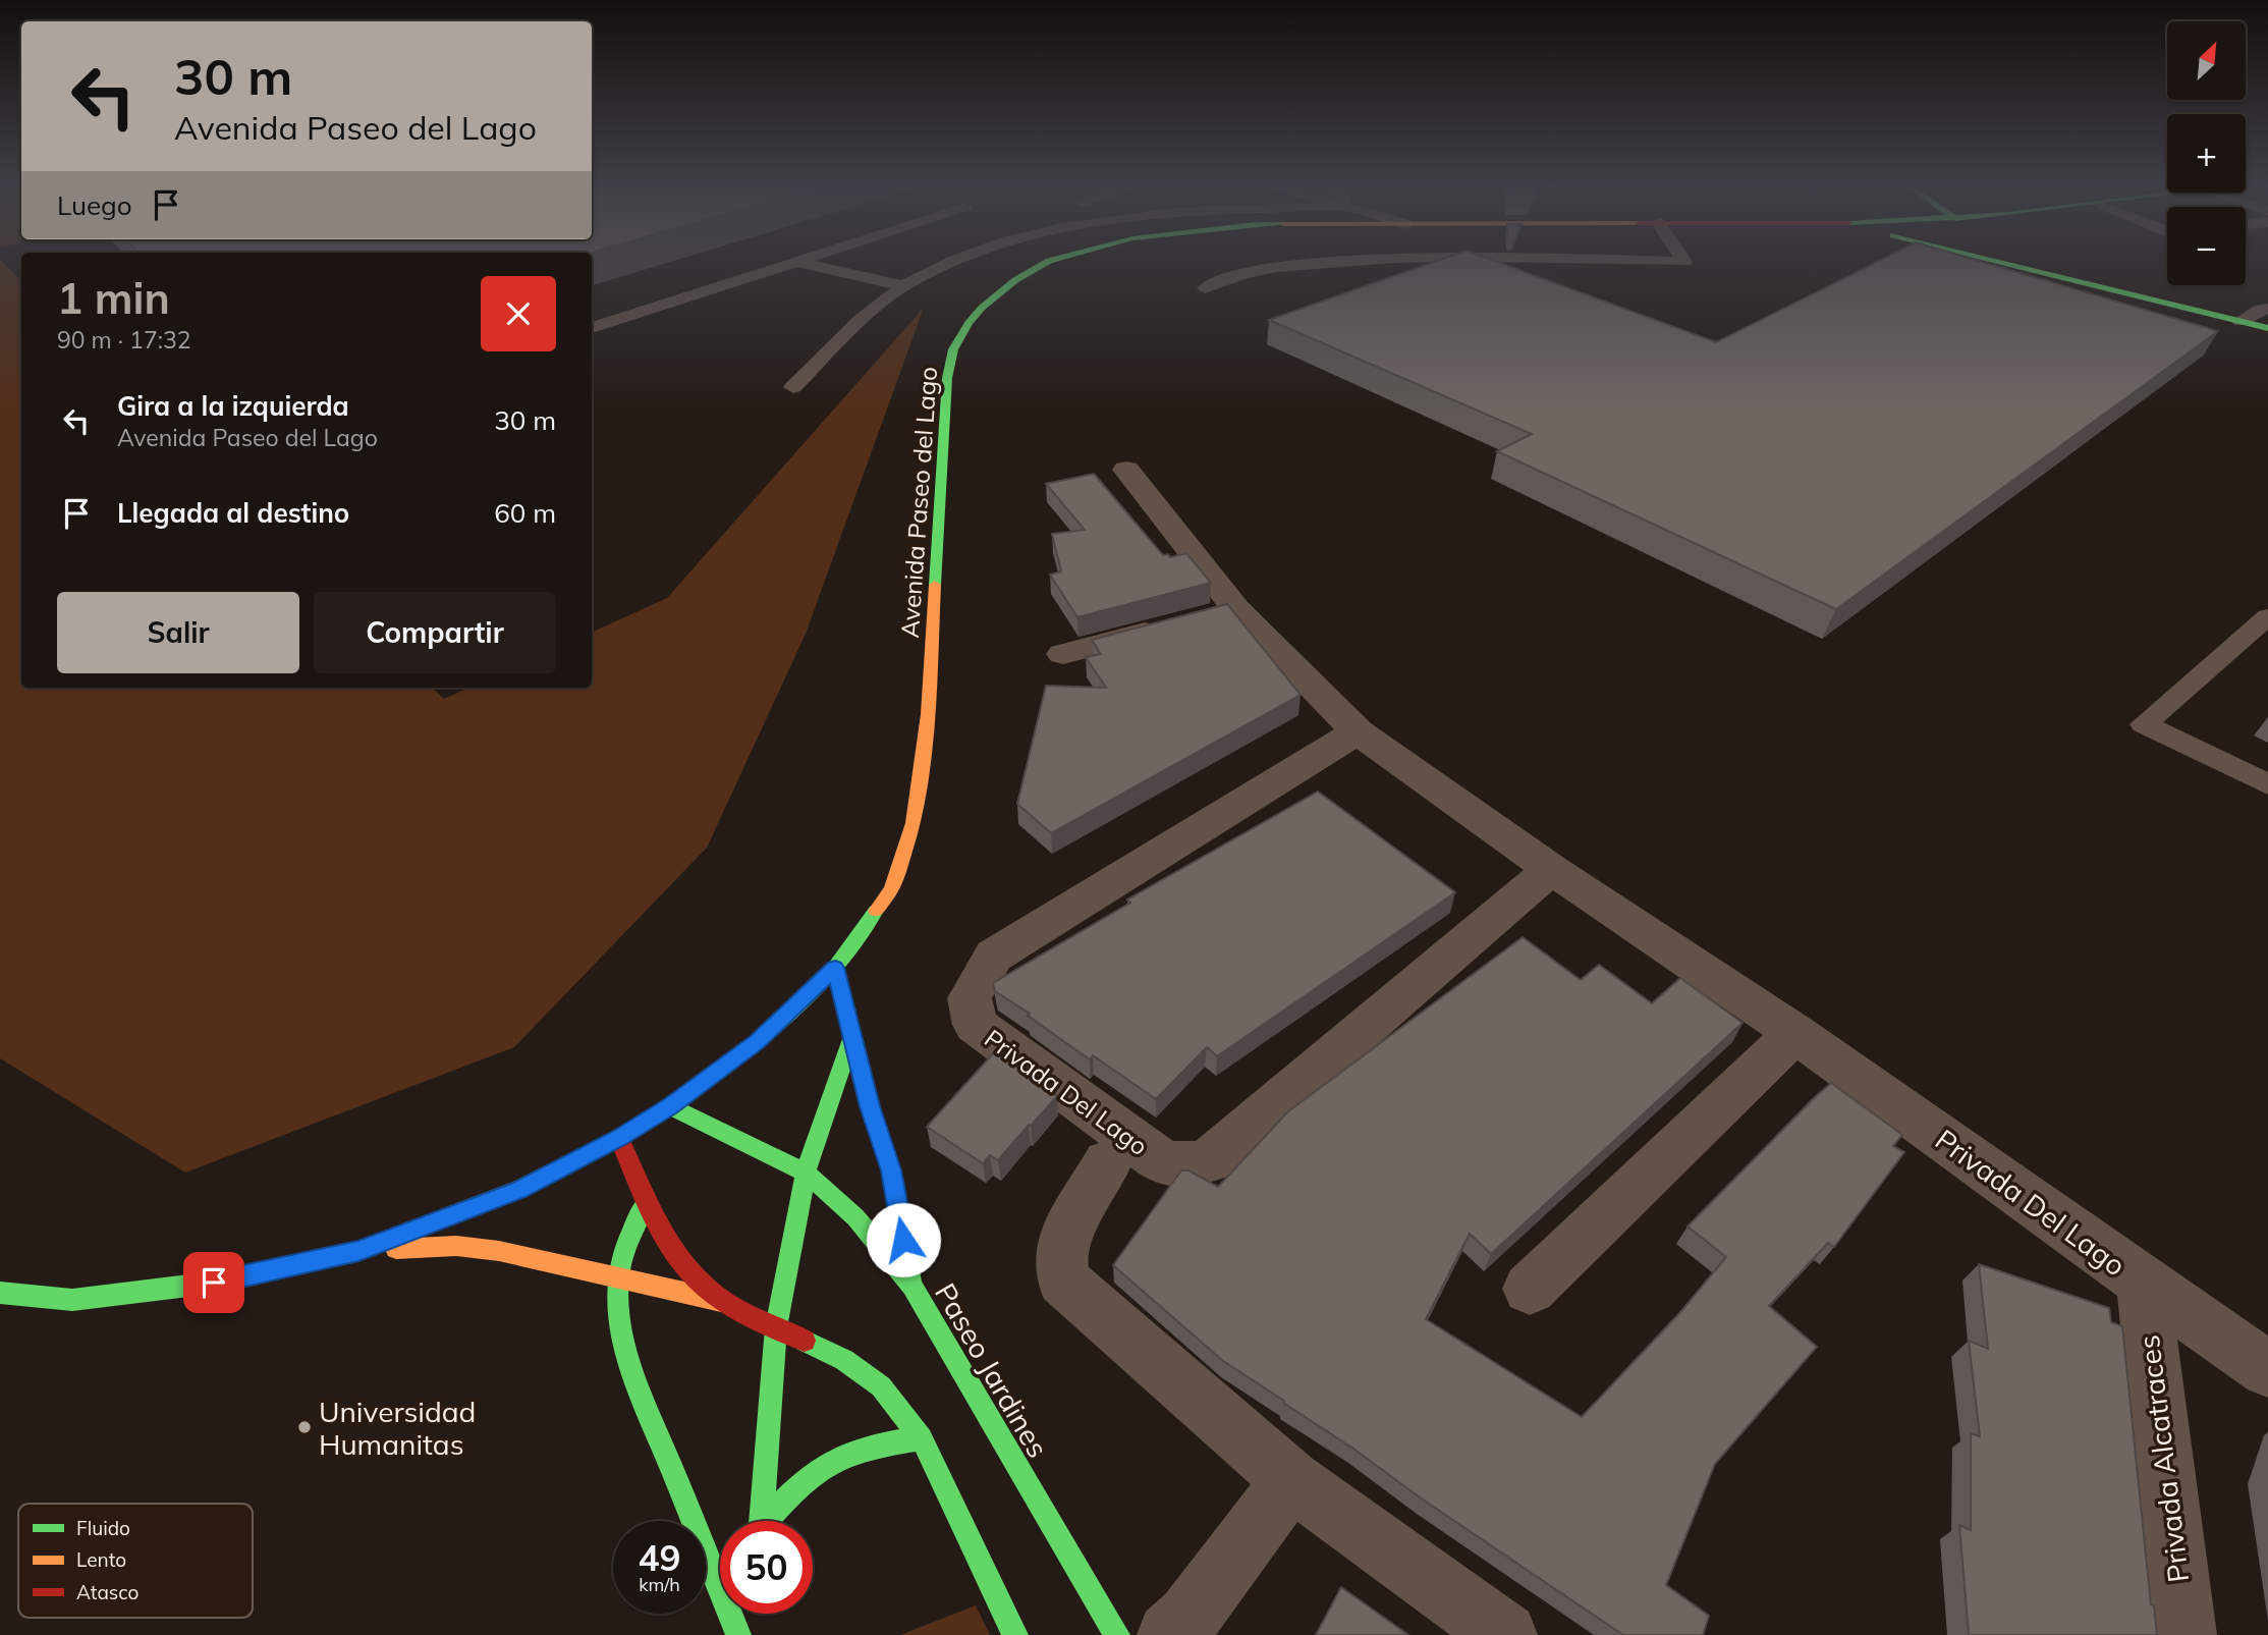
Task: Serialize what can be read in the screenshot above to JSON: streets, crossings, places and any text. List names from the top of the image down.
{
  "streets": {
    "main road": ["Avenida Paseo del Lago", "Paseo Jardines"],
    "street": ["Privada Del Lago", "Privada Alcatraces"]
  },
  "crossings": [
    ["Avenida Paseo del Lago", "Paseo Jardines"],
    ["Privada Del Lago", "Privada Alcatraces"]
  ],
  "places": ["Universidad Humanitas"],
  "legend": ["Fluido", "Lento", "Atasco"],
  "north": "top right",
  "page": {
    "map_buttons": ["+", "−"],
    "turn": ["30 m", "Avenida Paseo del Lago"],
    "then": "Luego",
    "heading": ["1 min", "90 m · 17:32"],
    "list": [
      {
        "name": "Gira a la izquierda",
        "note": "Avenida Paseo del Lago",
        "value": "30 m"
      },
      {
        "name": "Llegada al destino",
        "value": "60 m"
      }
    ],
    "buttons": ["Salir", "Compartir"],
    "speed": "49 km/h",
    "limit": "50"
  }
}
